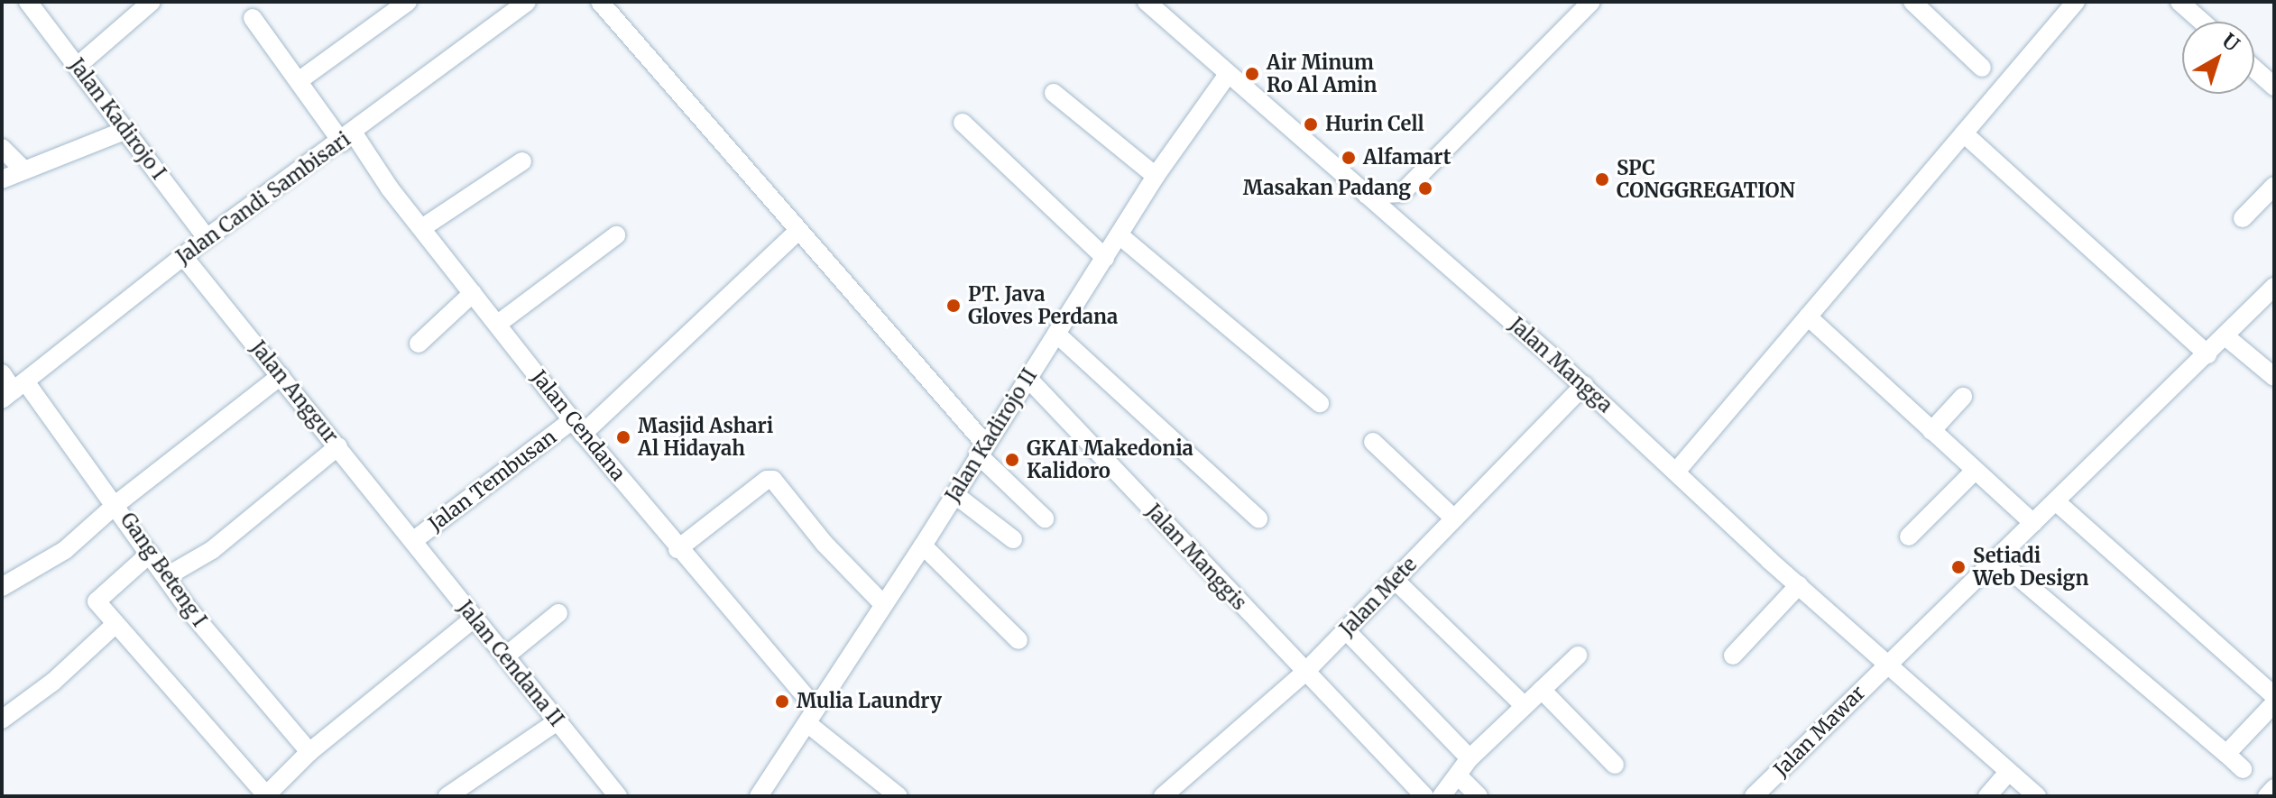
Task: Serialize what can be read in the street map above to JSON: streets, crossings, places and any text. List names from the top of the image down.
{
  "streets": {
    "street": [
      "Jalan Kadirojo I",
      "Jalan Candi Sambisari",
      "Jalan Mangga",
      "Jalan Anggur",
      "Jalan Cendana",
      "Jalan Kadirojo II",
      "Jalan Tembusan",
      "Jalan Manggis",
      "Gang Beteng I",
      "Jalan Mete",
      "Jalan Cendana II",
      "Jalan Mawar"
    ]
  },
  "crossings": [
    ["Jalan Kadirojo I", "Jalan Candi Sambisari"],
    ["Jalan Candi Sambisari", "Jalan Anggur"],
    ["Jalan Candi Sambisari", "Jalan Cendana"],
    ["Jalan Candi Sambisari", "Gang Beteng I"],
    ["Jalan Mangga", "Jalan Kadirojo II"],
    ["Jalan Mangga", "Jalan Mete"],
    ["Jalan Mangga", "Jalan Mawar"],
    ["Jalan Anggur", "Jalan Tembusan"],
    ["Jalan Anggur", "Jalan Cendana II"],
    ["Jalan Cendana", "Jalan Kadirojo II"],
    ["Jalan Cendana", "Jalan Tembusan"],
    ["Jalan Kadirojo II", "Jalan Manggis"],
    ["Jalan Tembusan", "Jalan Cendana II"],
    ["Jalan Manggis", "Jalan Mete"]
  ],
  "places": [
    "Air Minum Ro Al Amin",
    "Hurin Cell",
    "Alfamart",
    "SPC CONGGREGATION",
    "Masakan Padang",
    "PT. Java Gloves Perdana",
    "Masjid Ashari Al Hidayah",
    "GKAI Makedonia Kalidoro",
    "Setiadi Web Design",
    "Mulia Laundry"
  ],
  "north": "top right"
}
